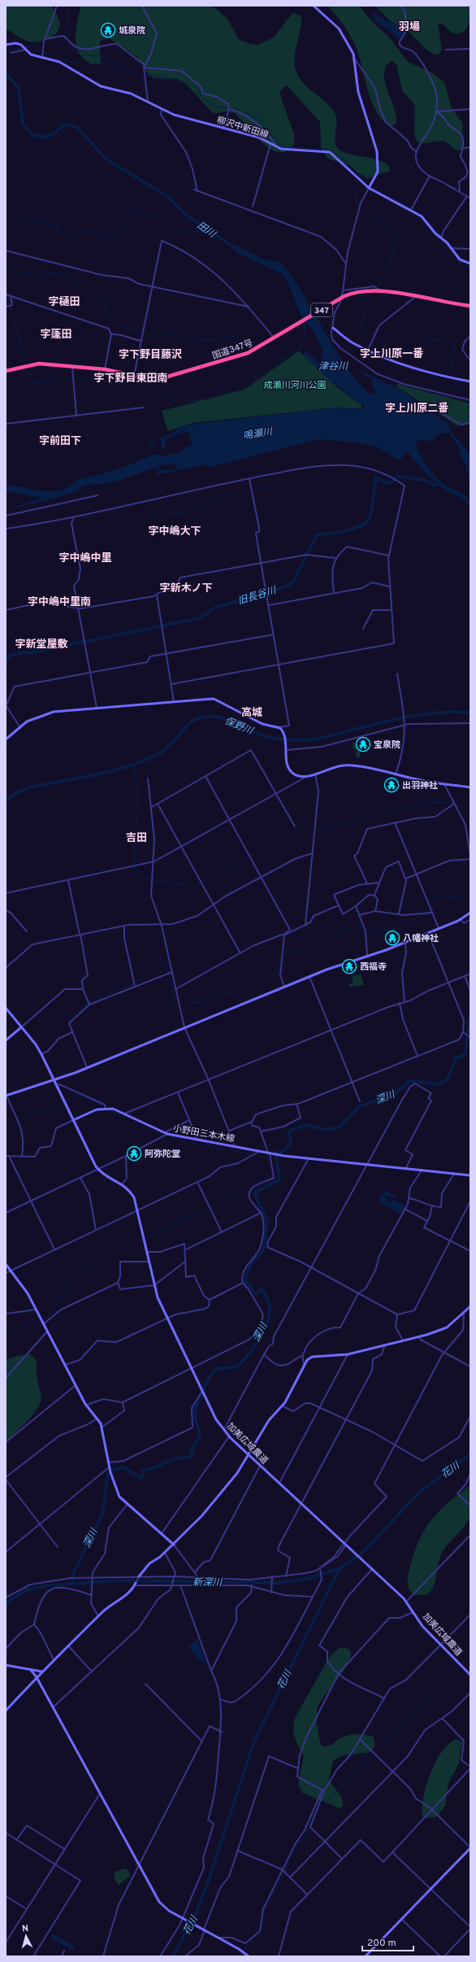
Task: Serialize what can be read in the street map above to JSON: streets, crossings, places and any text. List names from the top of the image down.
{
  "streets": {
    "highway": ["347", "国道347号"],
    "street": ["柳沢中新田線", "小野田三本木線", "加美広域農道"]
  },
  "districts": [
    "羽場",
    "字樋田",
    "字蓬田",
    "字上川原一番",
    "字下野目藤沢",
    "字下野目東田南",
    "字上川原二番",
    "字前田下",
    "字中嶋大下",
    "字中嶋中里",
    "字新木ノ下",
    "字中嶋中里南",
    "字新堂屋敷",
    "高城",
    "吉田"
  ],
  "water": [
    "田川",
    "津谷川",
    "鳴瀬川",
    "旧長谷川",
    "保野川",
    "深川",
    "花川",
    "新深川"
  ],
  "parks": ["成瀬川河川公園"],
  "places": {
    "temple": [
      "城泉院",
      "宝泉院",
      "出羽神社",
      "八幡神社",
      "西福寺",
      "阿弥陀堂"
    ]
  },
  "scale_bar": "200 m",
  "north": "top"
}
